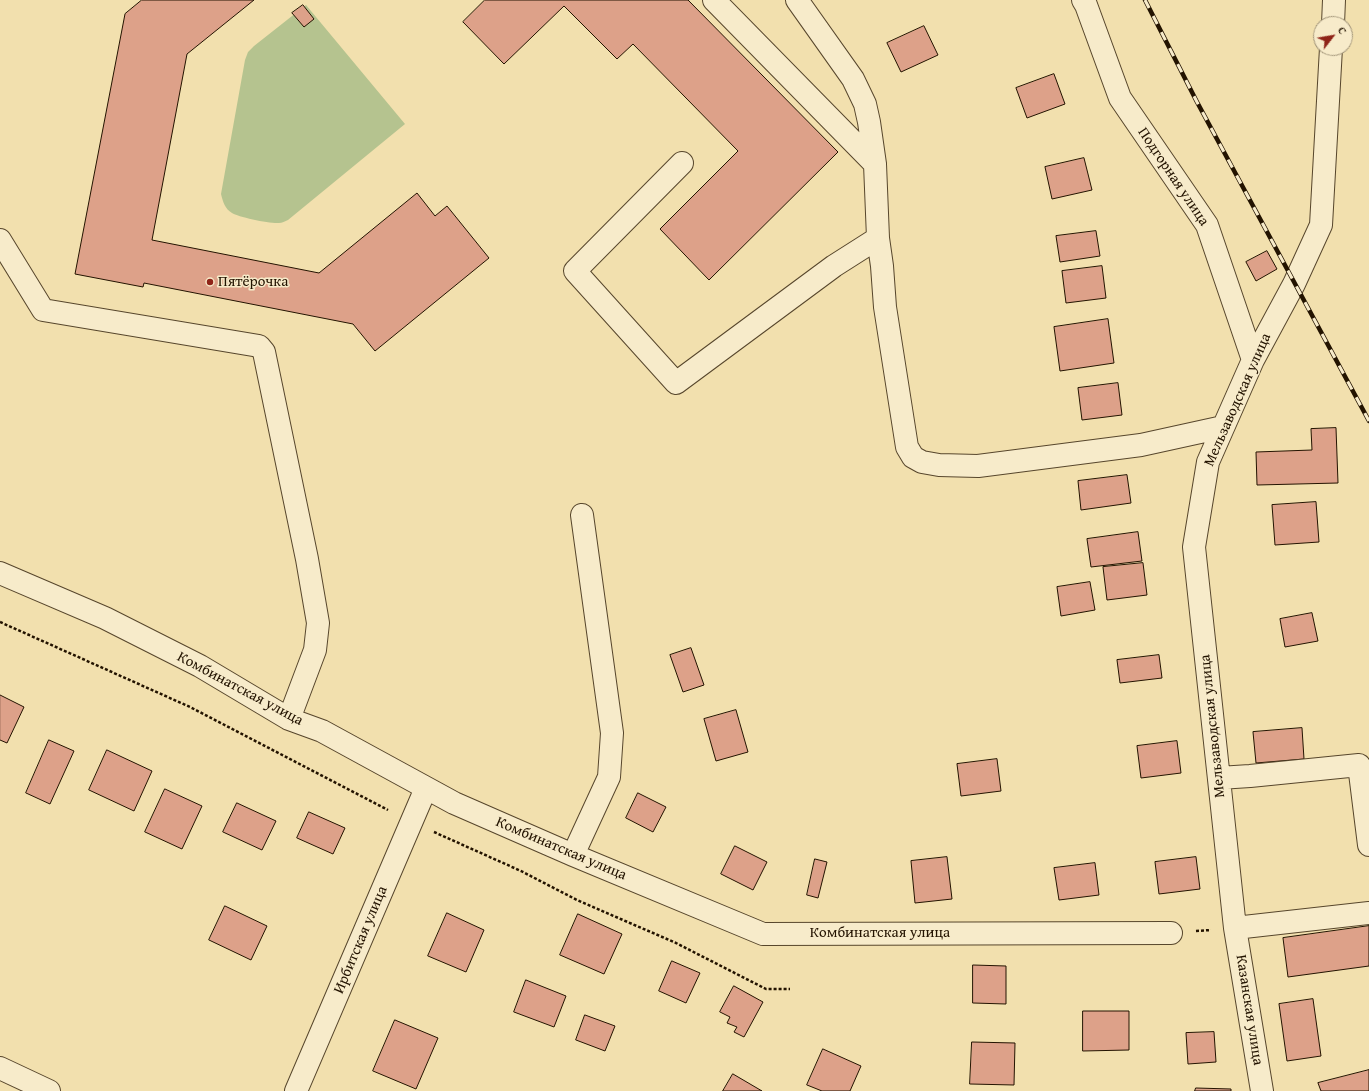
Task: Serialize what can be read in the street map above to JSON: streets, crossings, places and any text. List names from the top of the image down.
{
  "streets": {
    "street": [
      "Подгорная улица",
      "Мельзаводская улица",
      "Комбинатская улица",
      "Ирбитская улица",
      "Казанская улица"
    ]
  },
  "crossings": [
    ["Подгорная улица", "Мельзаводская улица"],
    ["Мельзаводская улица", "Казанская улица"],
    ["Комбинатская улица", "Ирбитская улица"]
  ],
  "places": ["Пятёрочка"],
  "north": "top right"
}
